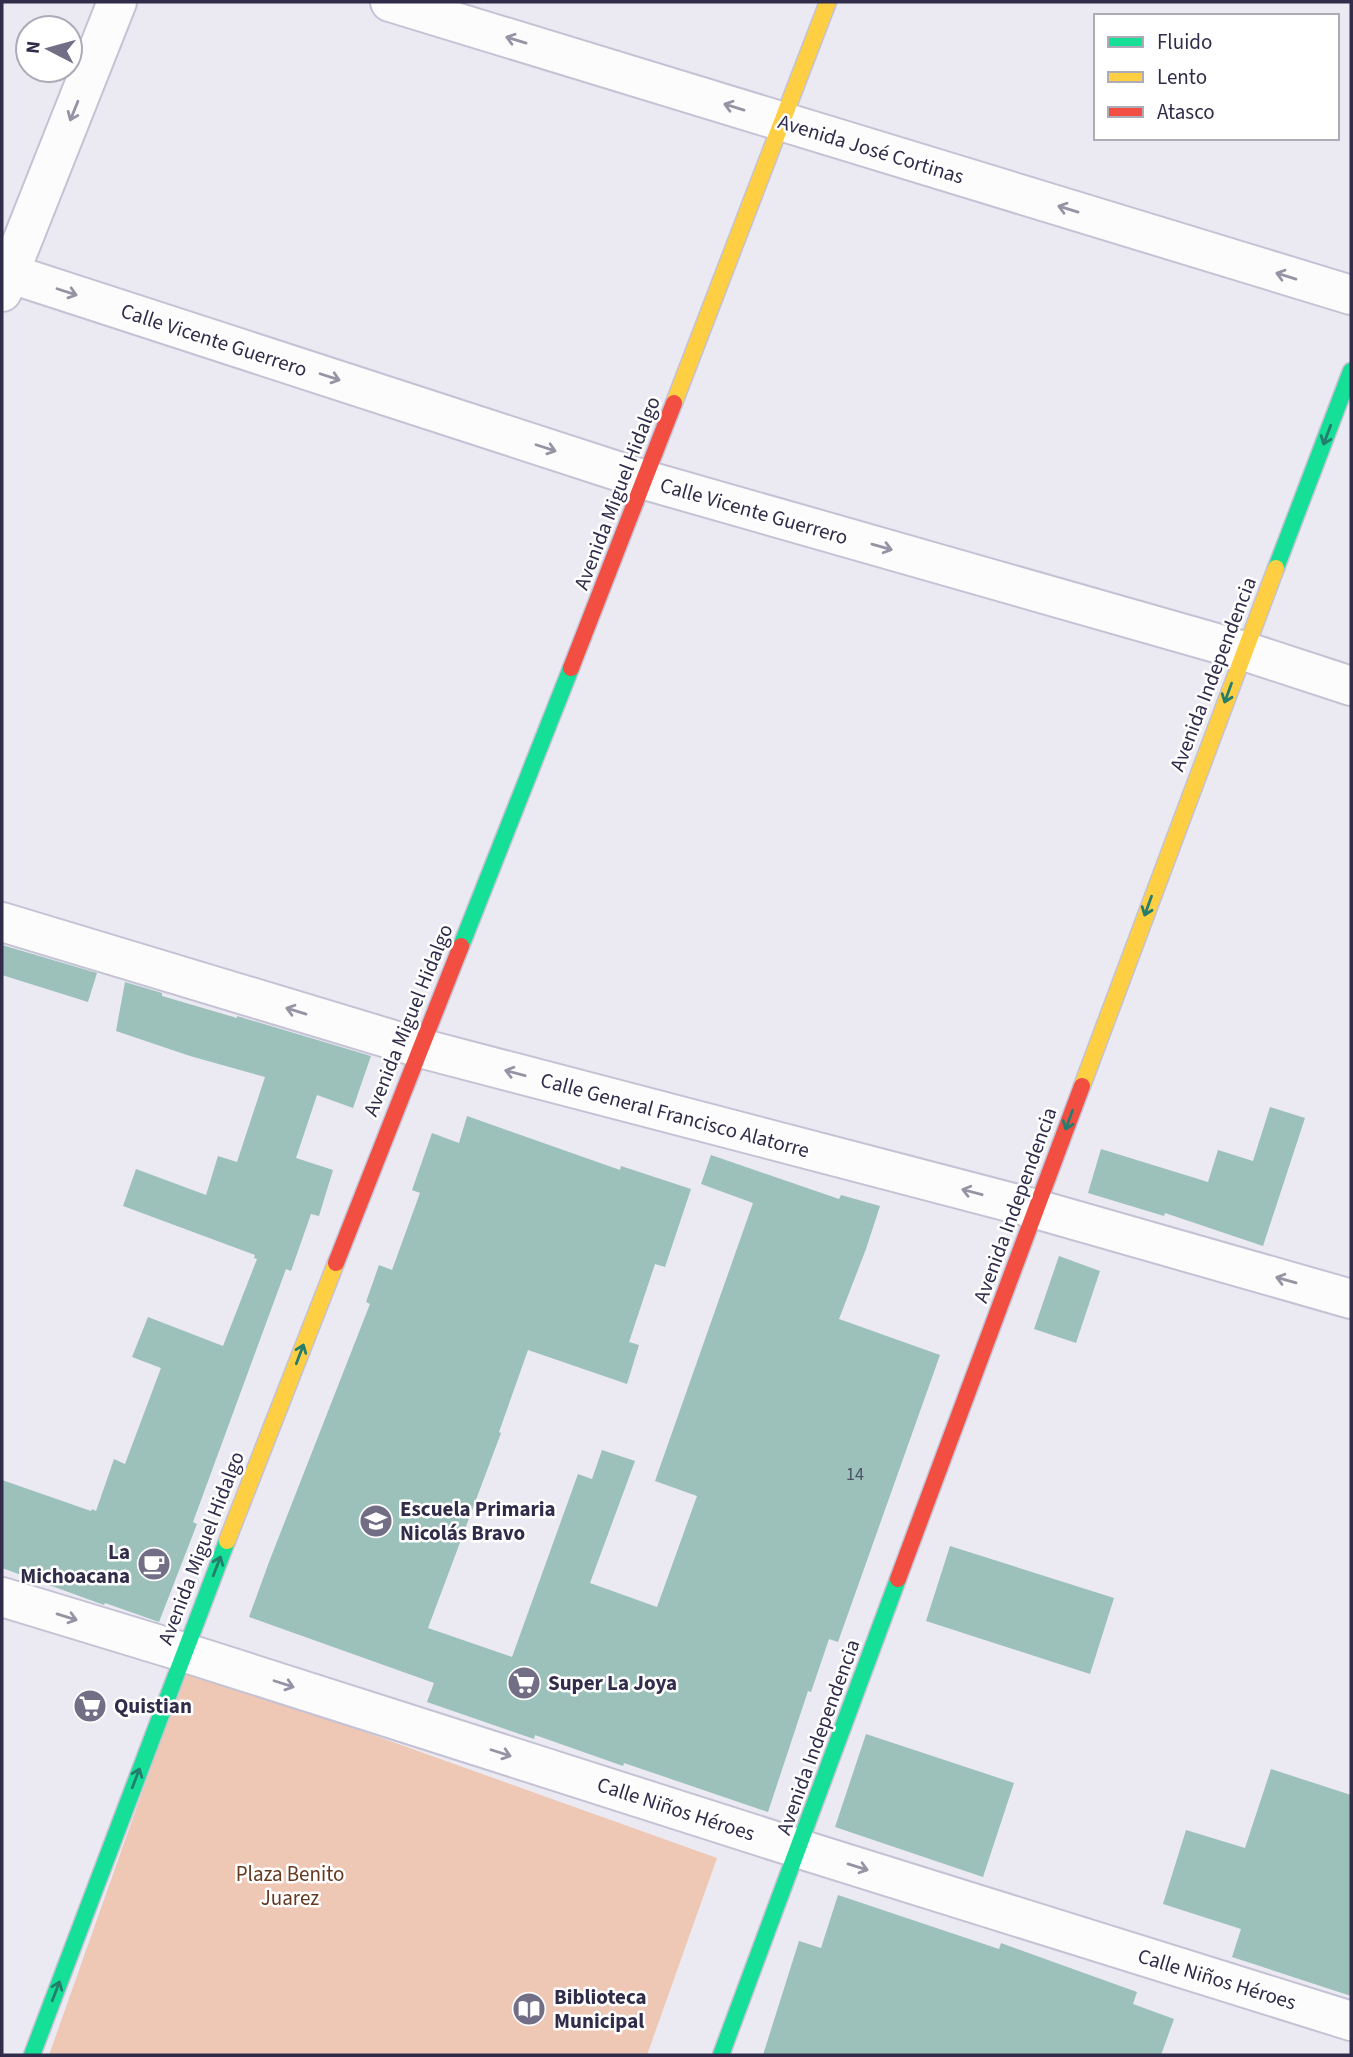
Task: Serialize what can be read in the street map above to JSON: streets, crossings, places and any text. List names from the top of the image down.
{
  "streets": {
    "street": [
      "Avenida José Cortinas",
      "Calle Vicente Guerrero",
      "Avenida Miguel Hidalgo",
      "Avenida Independencia",
      "Calle General Francisco Alatorre",
      "Calle Niños Héroes"
    ]
  },
  "crossings": [
    ["Avenida José Cortinas", "Avenida Miguel Hidalgo"],
    ["Calle Vicente Guerrero", "Avenida Miguel Hidalgo"],
    ["Calle Vicente Guerrero", "Avenida Independencia"],
    ["Avenida Miguel Hidalgo", "Calle General Francisco Alatorre"],
    ["Avenida Miguel Hidalgo", "Calle Niños Héroes"],
    ["Avenida Independencia", "Calle General Francisco Alatorre"],
    ["Avenida Independencia", "Calle Niños Héroes"]
  ],
  "one_way": [
    "Avenida José Cortinas",
    "Calle Vicente Guerrero",
    "Avenida Miguel Hidalgo",
    "Avenida Independencia",
    "Calle General Francisco Alatorre",
    "Calle Niños Héroes"
  ],
  "parks": ["Plaza Benito Juarez"],
  "places": {
    "school or university": ["Escuela Primaria Nicolás Bravo"],
    "cafe": ["La Michoacana"],
    "supermarket": ["Super La Joya", "Quistian"],
    "library": ["Biblioteca Municipal"]
  },
  "house_numbers": ["14"],
  "legend": ["Fluido", "Lento", "Atasco"],
  "north": "left"
}
